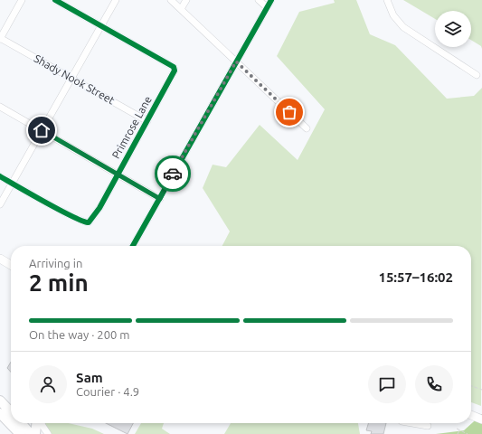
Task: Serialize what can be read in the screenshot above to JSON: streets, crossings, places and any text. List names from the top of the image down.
{
  "streets": {
    "street": ["Shady Nook Street", "Primrose Lane"]
  },
  "crossings": [
    ["Shady Nook Street", "Primrose Lane"]
  ],
  "page": {
    "heading": ["2 min", "Arriving in", "15:57–16:02"],
    "panel": ["Sam", "Courier · 4.9"],
    "bar": "On the way · 200 m"
  }
}
